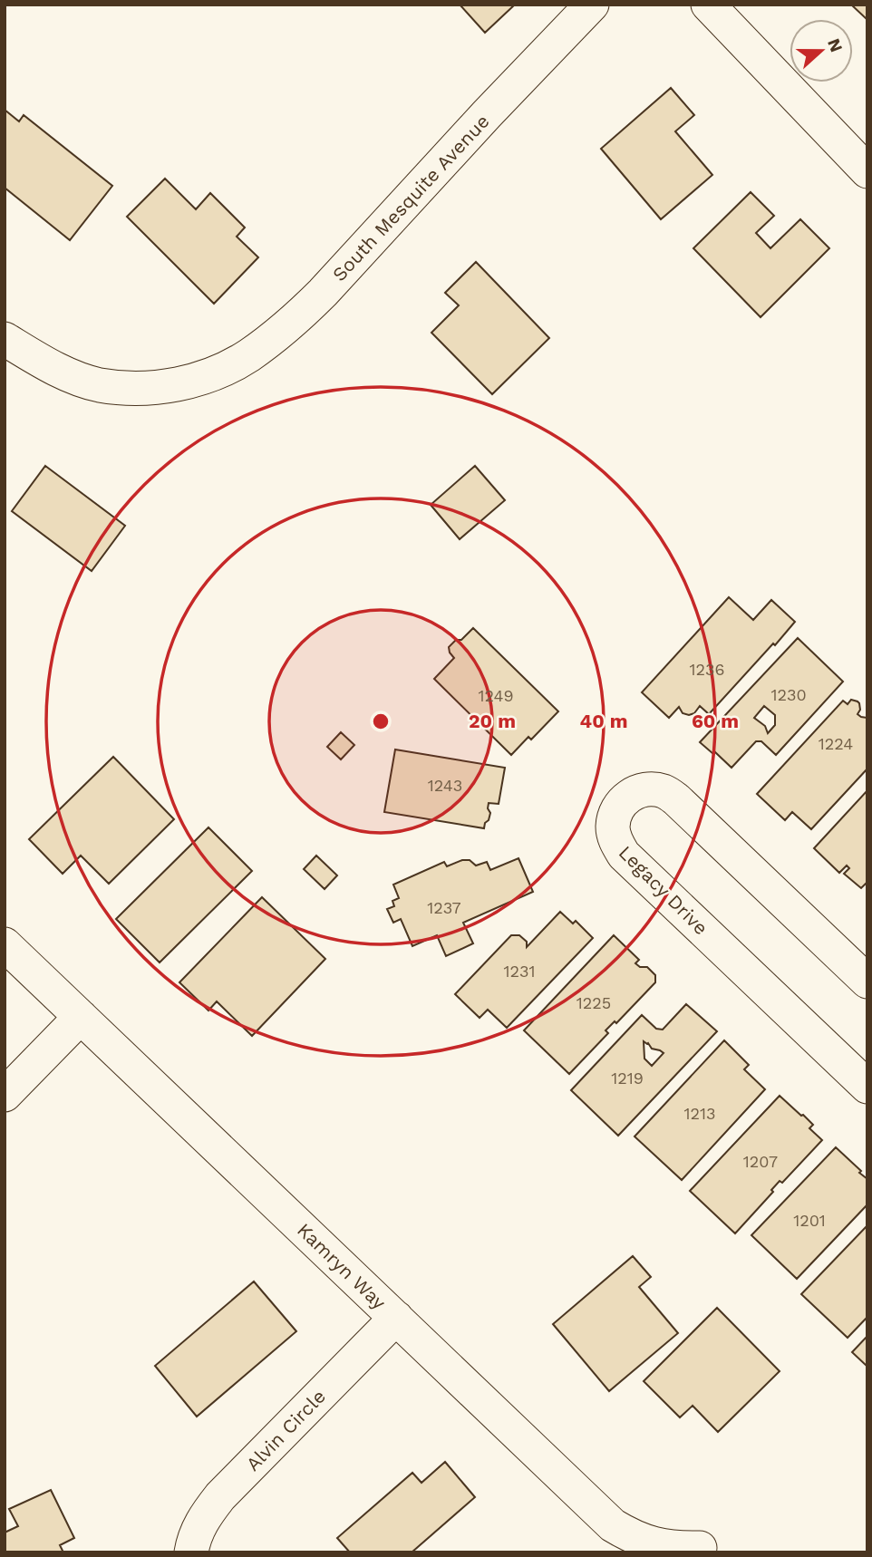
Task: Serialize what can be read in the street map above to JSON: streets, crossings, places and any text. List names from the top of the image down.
{
  "streets": {
    "street": [
      "South Mesquite Avenue",
      "Legacy Drive",
      "Kamryn Way",
      "Alvin Circle"
    ]
  },
  "crossings": [
    ["Kamryn Way", "Alvin Circle"]
  ],
  "house_numbers": [
    "1236",
    "1230",
    "1249",
    "1224",
    "1243",
    "1237",
    "1231",
    "1225",
    "1219",
    "1213",
    "1207",
    "1201"
  ],
  "north": "right",
  "rings": ["20 m", "40 m", "60 m"]
}
